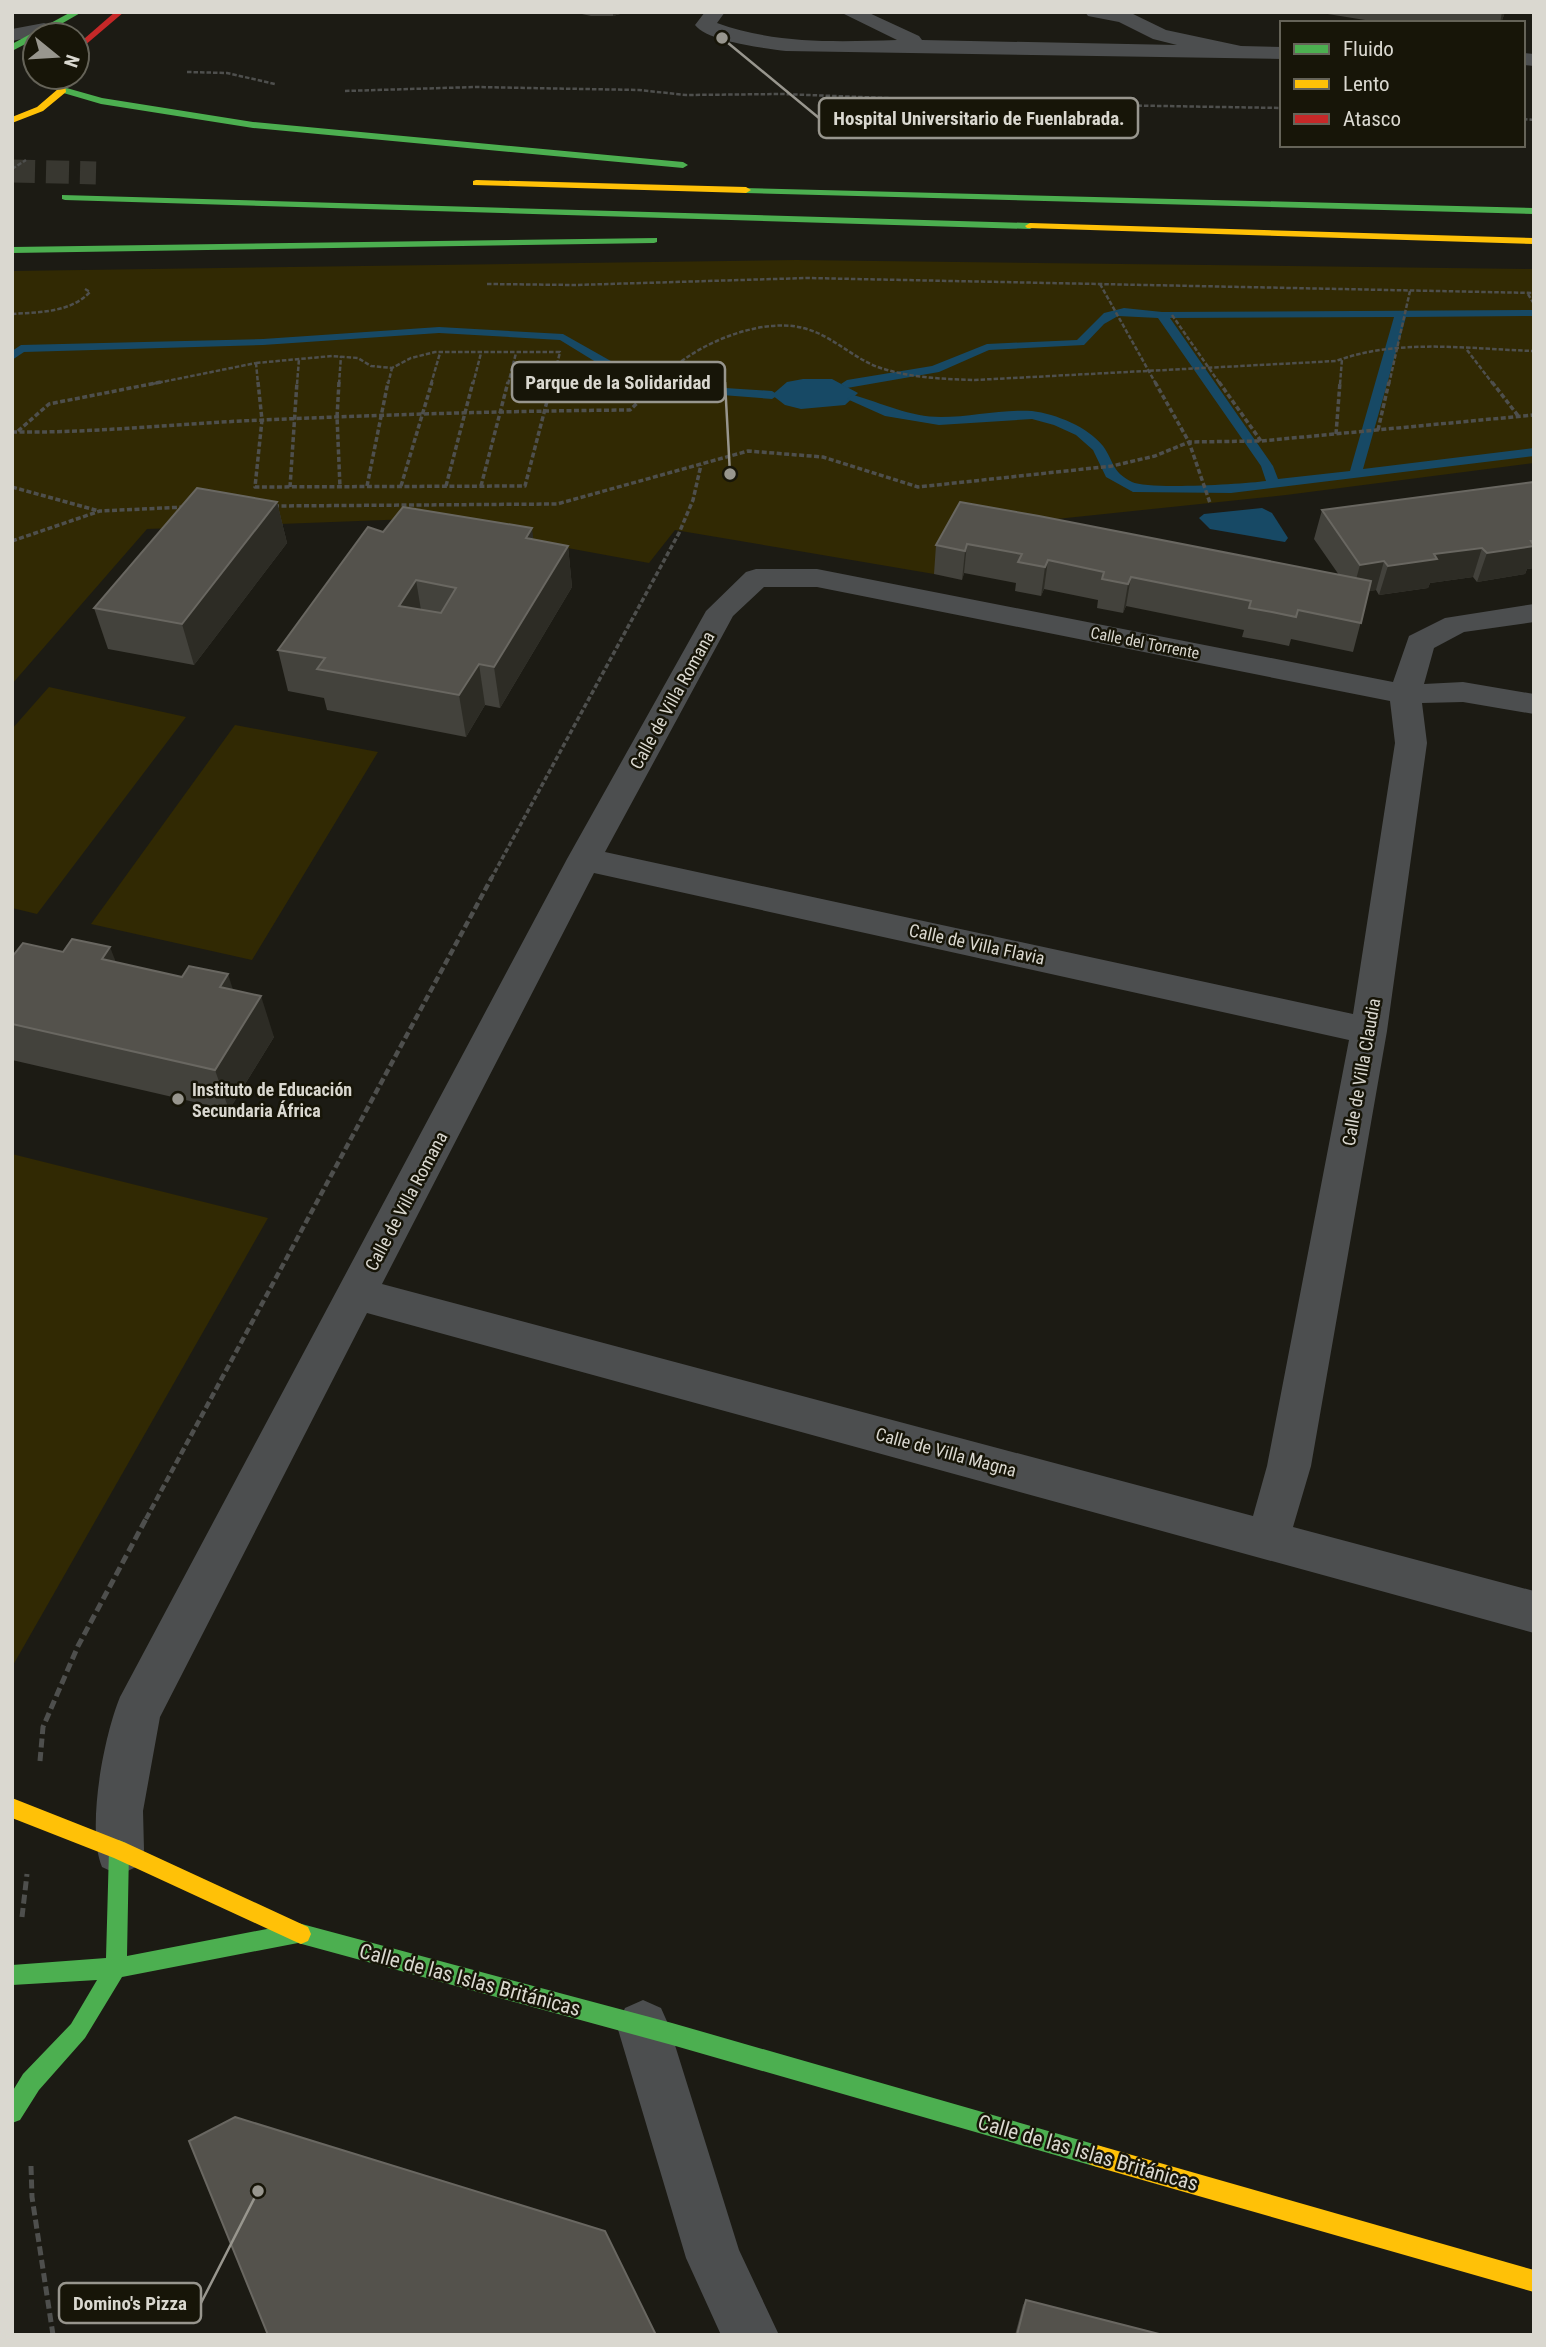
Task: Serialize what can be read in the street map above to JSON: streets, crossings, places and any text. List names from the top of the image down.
{
  "streets": {
    "main road": ["Calle de las Islas Británicas"],
    "street": [
      "Calle del Torrente",
      "Calle de Villa Romana",
      "Calle de Villa Flavia",
      "Calle de Villa Claudia",
      "Calle de Villa Magna"
    ]
  },
  "crossings": [
    ["Calle del Torrente", "Calle de Villa Romana"],
    ["Calle del Torrente", "Calle de Villa Claudia"],
    ["Calle de Villa Romana", "Calle de Villa Flavia"],
    ["Calle de Villa Romana", "Calle de Villa Magna"],
    ["Calle de Villa Romana", "Calle de las Islas Británicas"],
    ["Calle de Villa Flavia", "Calle de Villa Claudia"],
    ["Calle de Villa Claudia", "Calle de Villa Magna"]
  ],
  "places": [
    "Hospital Universitario de Fuenlabrada.",
    "Parque de la Solidaridad",
    "Instituto de Educación Secundaria África",
    "Domino's Pizza"
  ],
  "legend": ["Fluido", "Lento", "Atasco"],
  "north": "right"
}
